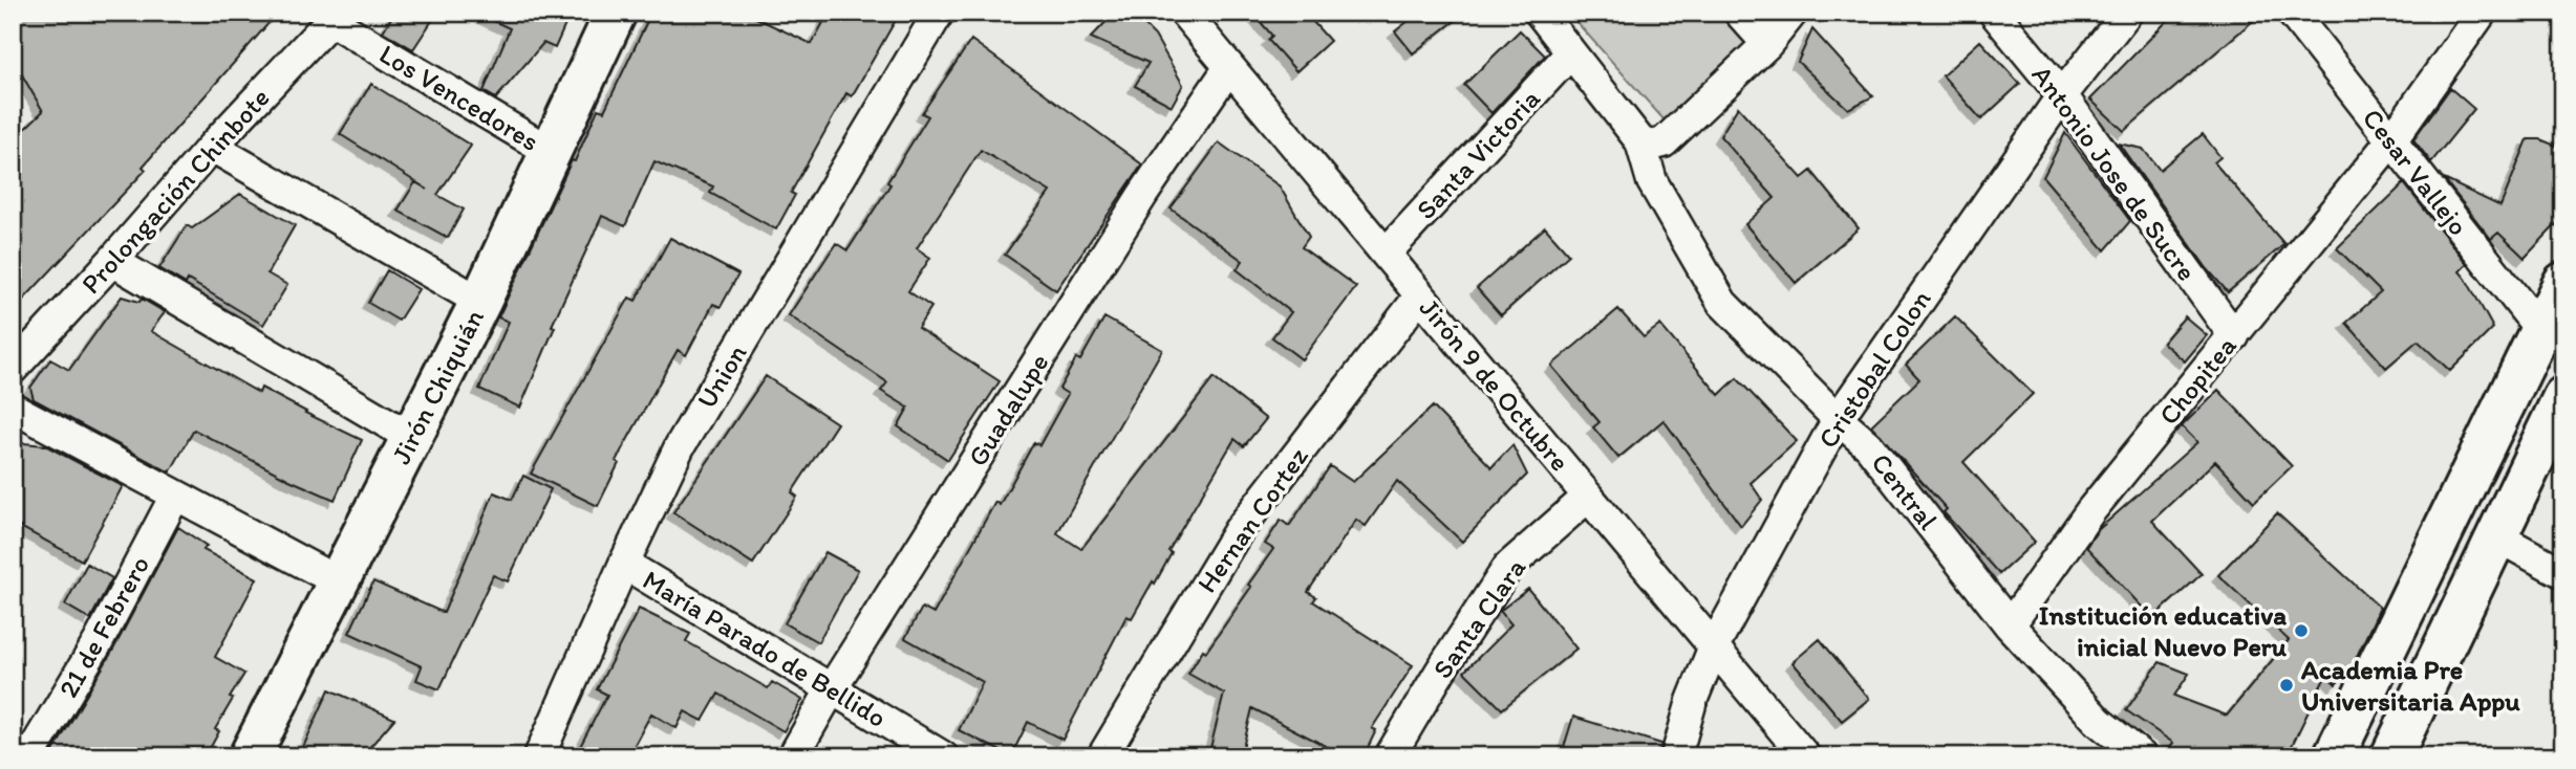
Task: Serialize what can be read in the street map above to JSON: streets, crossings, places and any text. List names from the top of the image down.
{
  "streets": {
    "main road": ["Jirón Chiquián"],
    "street": [
      "Los Vencedores",
      "Santa Victoria",
      "Cesar Vallejo",
      "Antonio Jose de Sucre",
      "Prolongación Chinbote",
      "Cristobal Colon",
      "Union",
      "Chopitea",
      "Jirón 9 de Octubre",
      "Guadalupe",
      "Central",
      "Hernan Cortez",
      "Santa Clara",
      "21 de Febrero",
      "María Parado de Bellido"
    ]
  },
  "crossings": [
    ["Los Vencedores", "Prolongación Chinbote"],
    ["Los Vencedores", "Jirón Chiquián"],
    ["Santa Victoria", "Jirón 9 de Octubre"],
    ["Cesar Vallejo", "Chopitea"],
    ["Antonio Jose de Sucre", "Cristobal Colon"],
    ["Antonio Jose de Sucre", "Chopitea"],
    ["Cristobal Colon", "Jirón 9 de Octubre"],
    ["Cristobal Colon", "Central"],
    ["Union", "María Parado de Bellido"],
    ["Chopitea", "Central"],
    ["Jirón 9 de Octubre", "Guadalupe"],
    ["Jirón 9 de Octubre", "Hernan Cortez"],
    ["Jirón 9 de Octubre", "Santa Clara"],
    ["Guadalupe", "María Parado de Bellido"]
  ],
  "places": ["Institución educativa inicial Nuevo Peru", "Academia Pre Universitaria Appu"]
}
